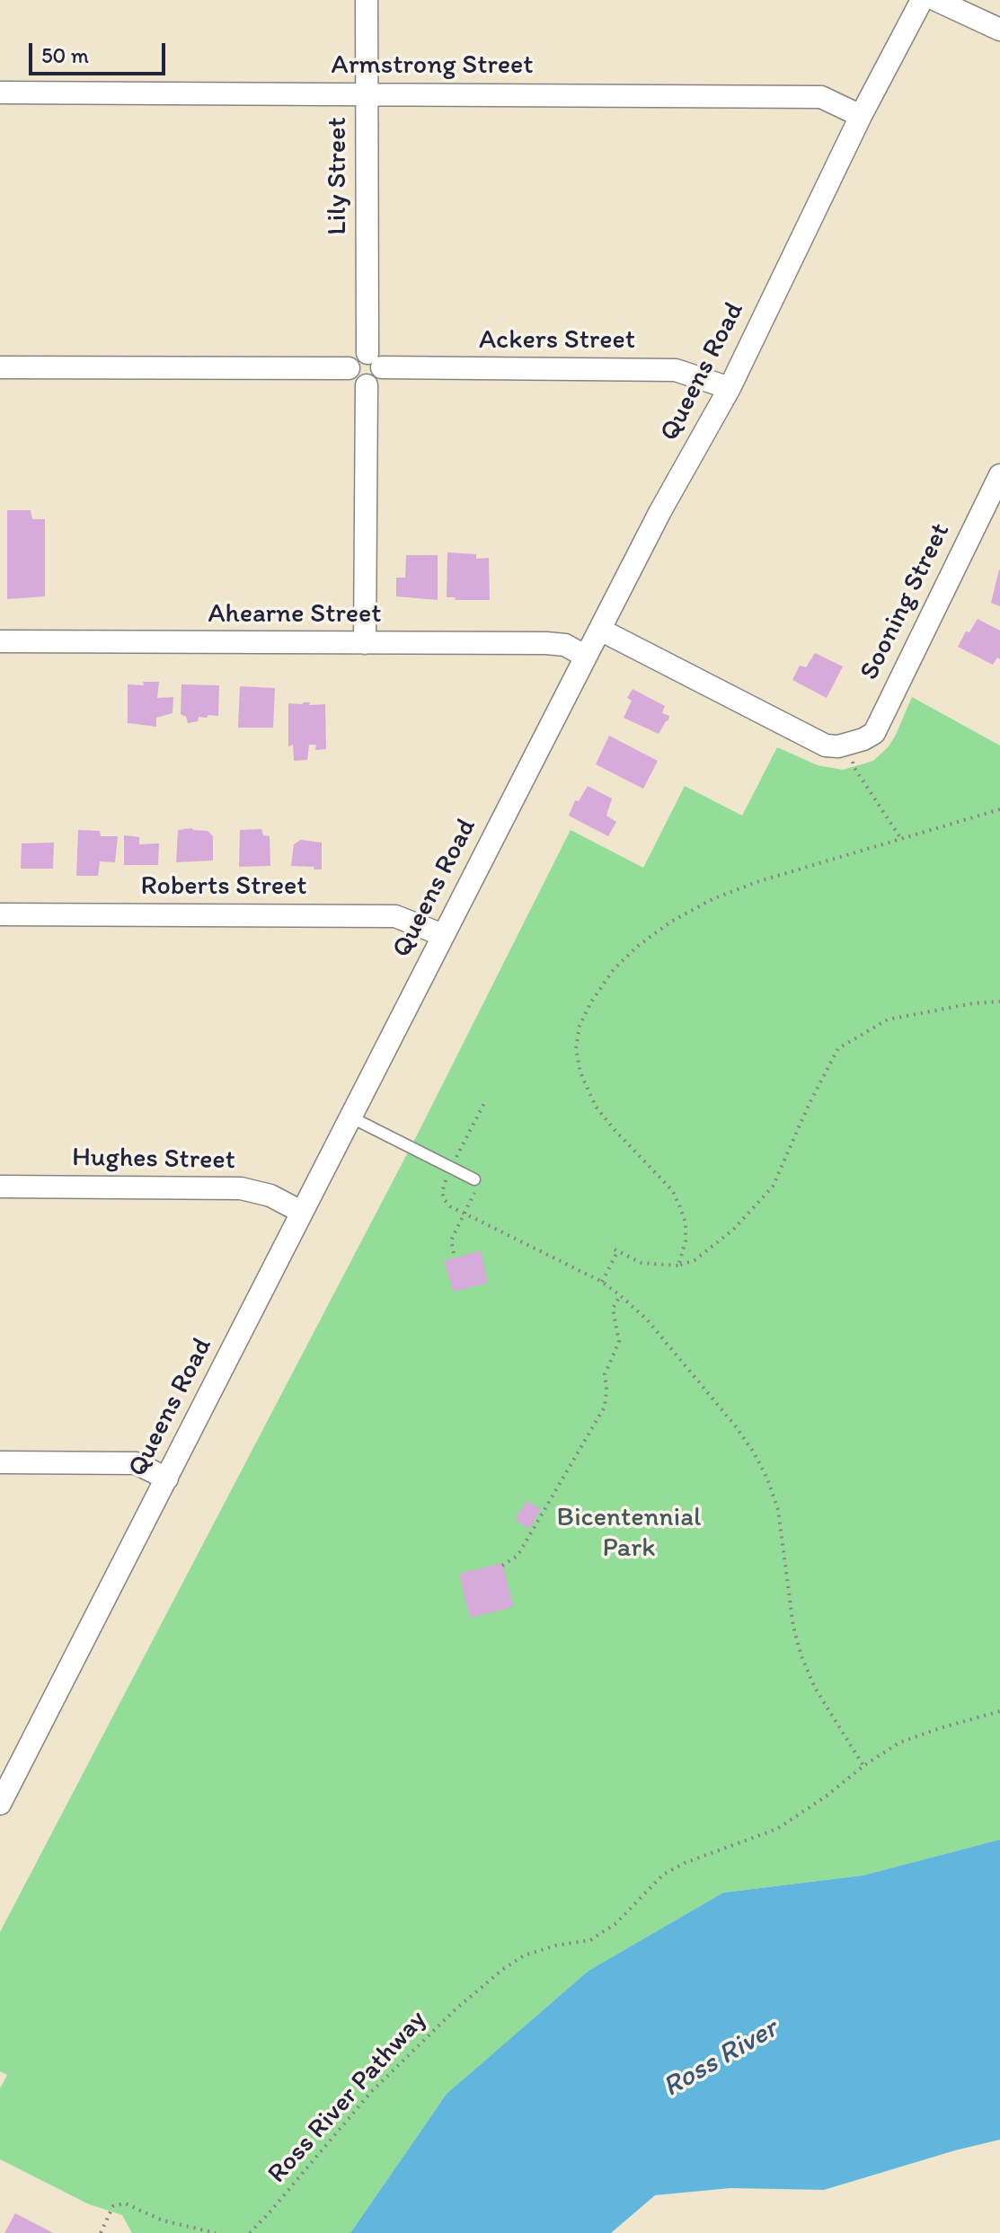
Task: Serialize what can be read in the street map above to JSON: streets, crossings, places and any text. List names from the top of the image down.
{
  "streets": {
    "street": [
      "Armstrong Street",
      "Lily Street",
      "Ackers Street",
      "Queens Road",
      "Sooning Street",
      "Ahearne Street",
      "Roberts Street",
      "Hughes Street"
    ],
    "path": ["Ross River Pathway"]
  },
  "crossings": [
    ["Armstrong Street", "Lily Street"],
    ["Armstrong Street", "Queens Road"],
    ["Lily Street", "Ackers Street"],
    ["Ackers Street", "Queens Road"],
    ["Queens Road", "Ahearne Street"],
    ["Queens Road", "Roberts Street"],
    ["Queens Road", "Hughes Street"]
  ],
  "water": ["Ross River"],
  "parks": ["Bicentennial Park"],
  "scale_bar": "50 m"
}
